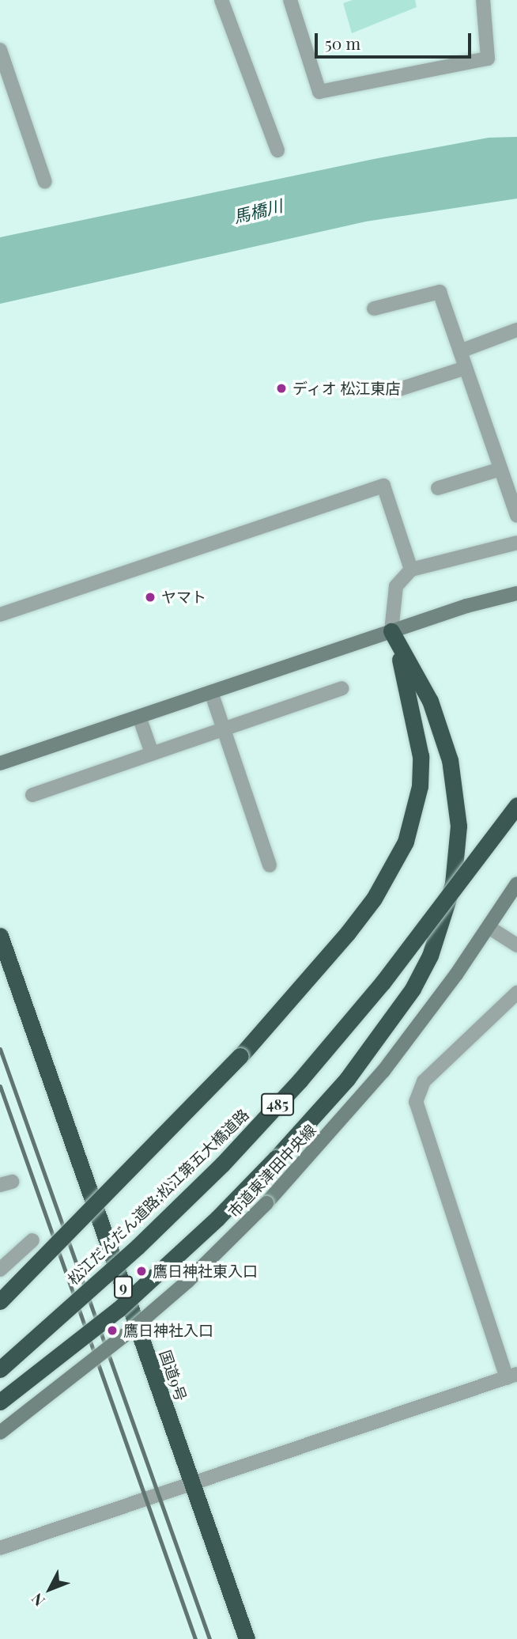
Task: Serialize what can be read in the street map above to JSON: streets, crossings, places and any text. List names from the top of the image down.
{
  "streets": {
    "highway": [
      "485",
      "松江だんだん道路;松江第五大橋道路",
      "9",
      "国道9号"
    ],
    "street": ["市道東津田中央線"]
  },
  "water": ["馬橋川"],
  "places": [
    "ディオ 松江東店",
    "ヤマト",
    "鷹日神社東入口",
    "鷹日神社入口"
  ],
  "scale_bar": "50 m",
  "north": "bottom left"
}
